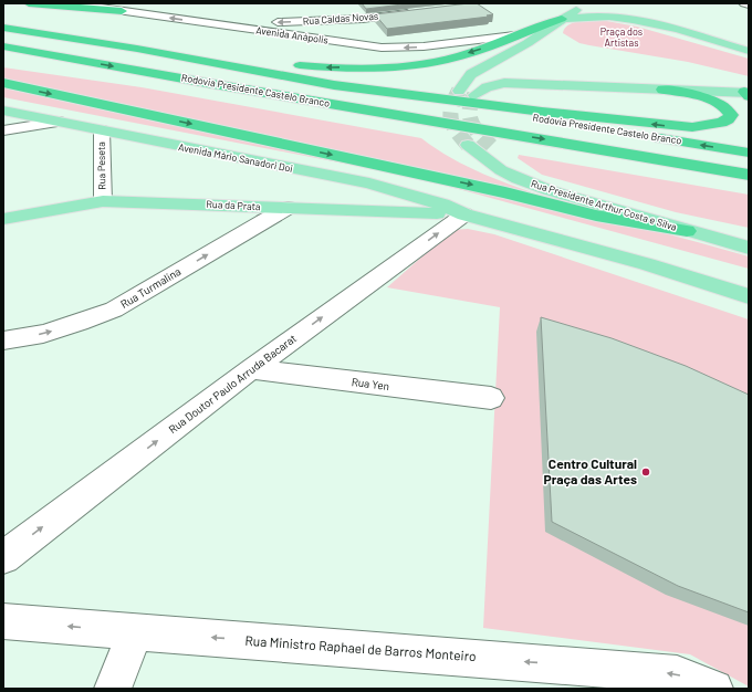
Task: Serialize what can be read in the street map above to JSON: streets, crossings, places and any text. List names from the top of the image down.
{
  "streets": {
    "highway": ["Rodovia Presidente Castelo Branco"],
    "main road": ["Avenida Mário Sanadori Doi", "Rua da Prata", "Rua Presidente Arthur Costa e Silva"],
    "street": [
      "Rua Caldas Novas",
      "Avenida Anápolis",
      "Rua Peseta",
      "Rua Turmalina",
      "Rua Doutor Paulo Arruda Bacarat",
      "Rua Yen",
      "Rua Ministro Raphael de Barros Monteiro"
    ]
  },
  "crossings": [
    ["Rua Caldas Novas", "Avenida Anápolis"],
    ["Avenida Mário Sanadori Doi", "Rua Peseta"],
    ["Avenida Mário Sanadori Doi", "Rua da Prata"],
    ["Avenida Mário Sanadori Doi", "Rua Doutor Paulo Arruda Bacarat"],
    ["Rua Peseta", "Rua da Prata"],
    ["Rua da Prata", "Rua Turmalina"],
    ["Rua da Prata", "Rua Doutor Paulo Arruda Bacarat"],
    ["Rua Doutor Paulo Arruda Bacarat", "Rua Yen"]
  ],
  "one_way": [
    "Rua Caldas Novas",
    "Avenida Anápolis",
    "Rua Turmalina",
    "Rua Doutor Paulo Arruda Bacarat",
    "Rua Ministro Raphael de Barros Monteiro"
  ],
  "parks": ["Praça dos Artistas"],
  "places": ["Centro Cultural Praça das Artes"]
}
